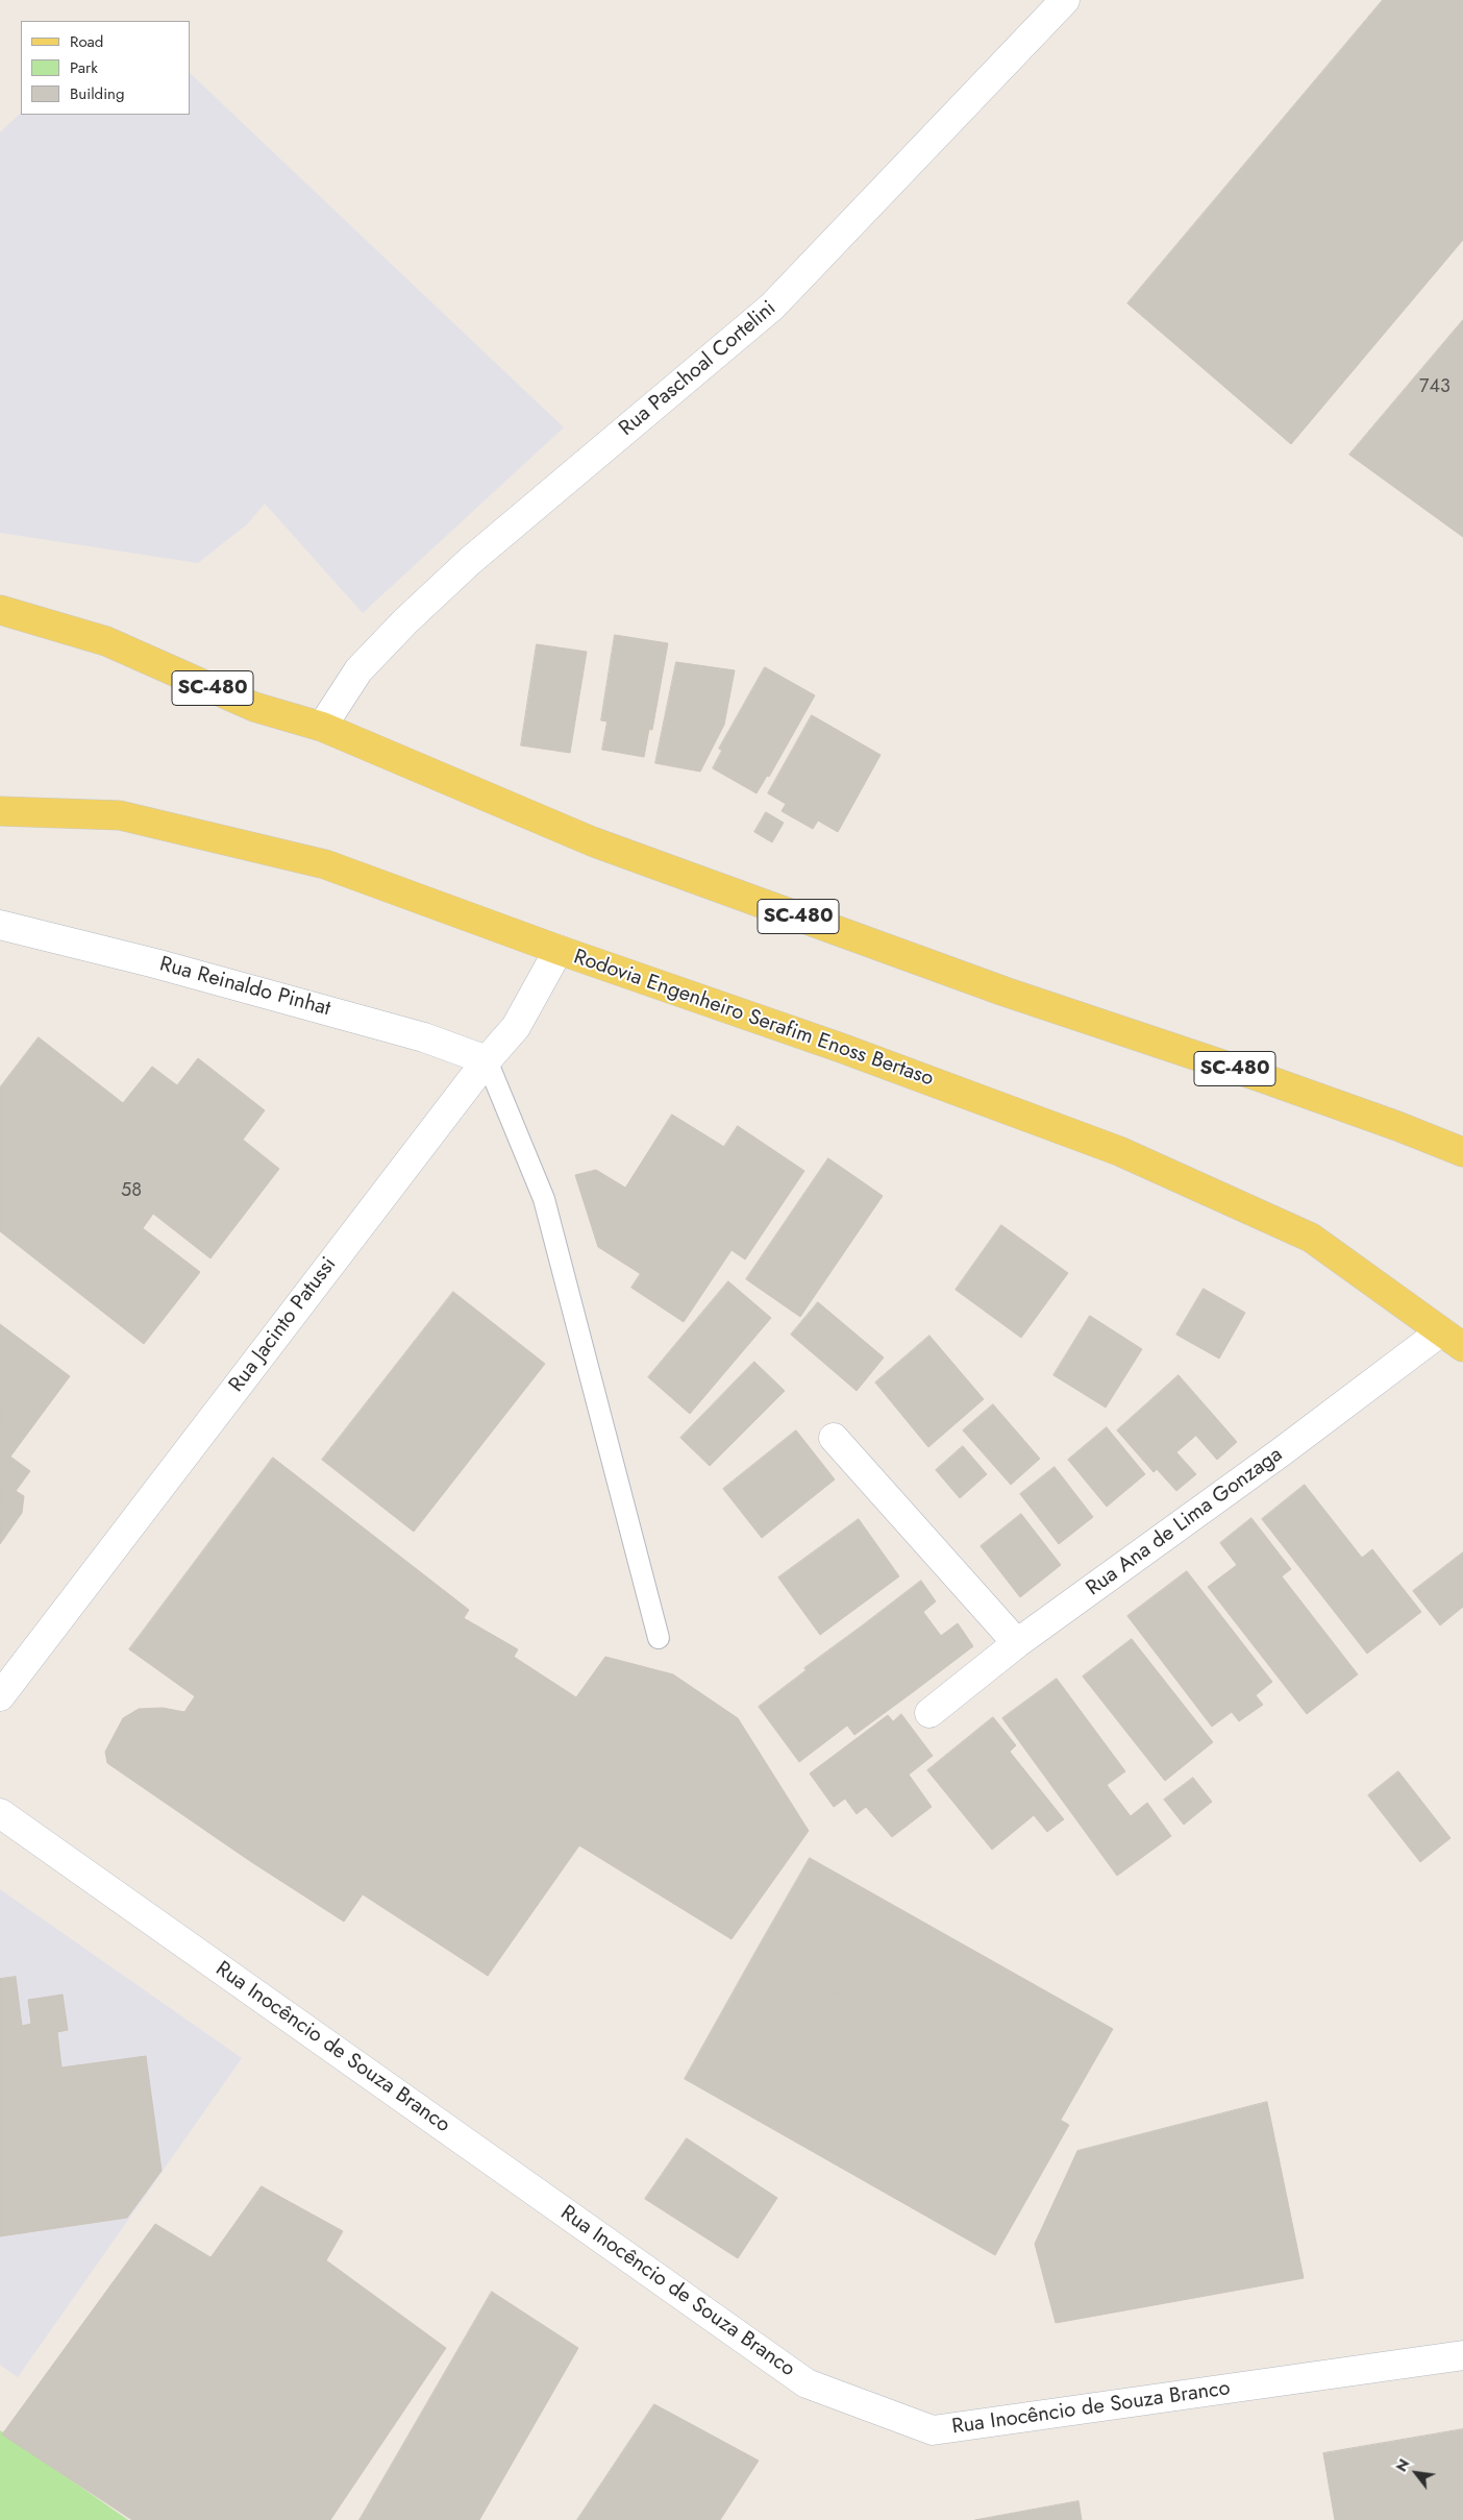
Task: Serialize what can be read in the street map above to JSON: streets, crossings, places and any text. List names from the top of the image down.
{
  "streets": {
    "main road": ["SC-480", "Rodovia Engenheiro Serafim Enoss Bertaso"],
    "street": [
      "Rua Paschoal Cortelini",
      "Rua Reinaldo Pinhat",
      "Rua Jacinto Patussi",
      "Rua Ana de Lima Gonzaga",
      "Rua Inocêncio de Souza Branco"
    ]
  },
  "crossings": [
    ["Rua Paschoal Cortelini", "SC-480"],
    ["Rua Reinaldo Pinhat", "Rua Jacinto Patussi"],
    ["Rodovia Engenheiro Serafim Enoss Bertaso", "Rua Jacinto Patussi"],
    ["Rodovia Engenheiro Serafim Enoss Bertaso", "Rua Ana de Lima Gonzaga"]
  ],
  "house_numbers": ["743", "58"],
  "legend": ["Road", "Park", "Building"],
  "north": "top left"
}
